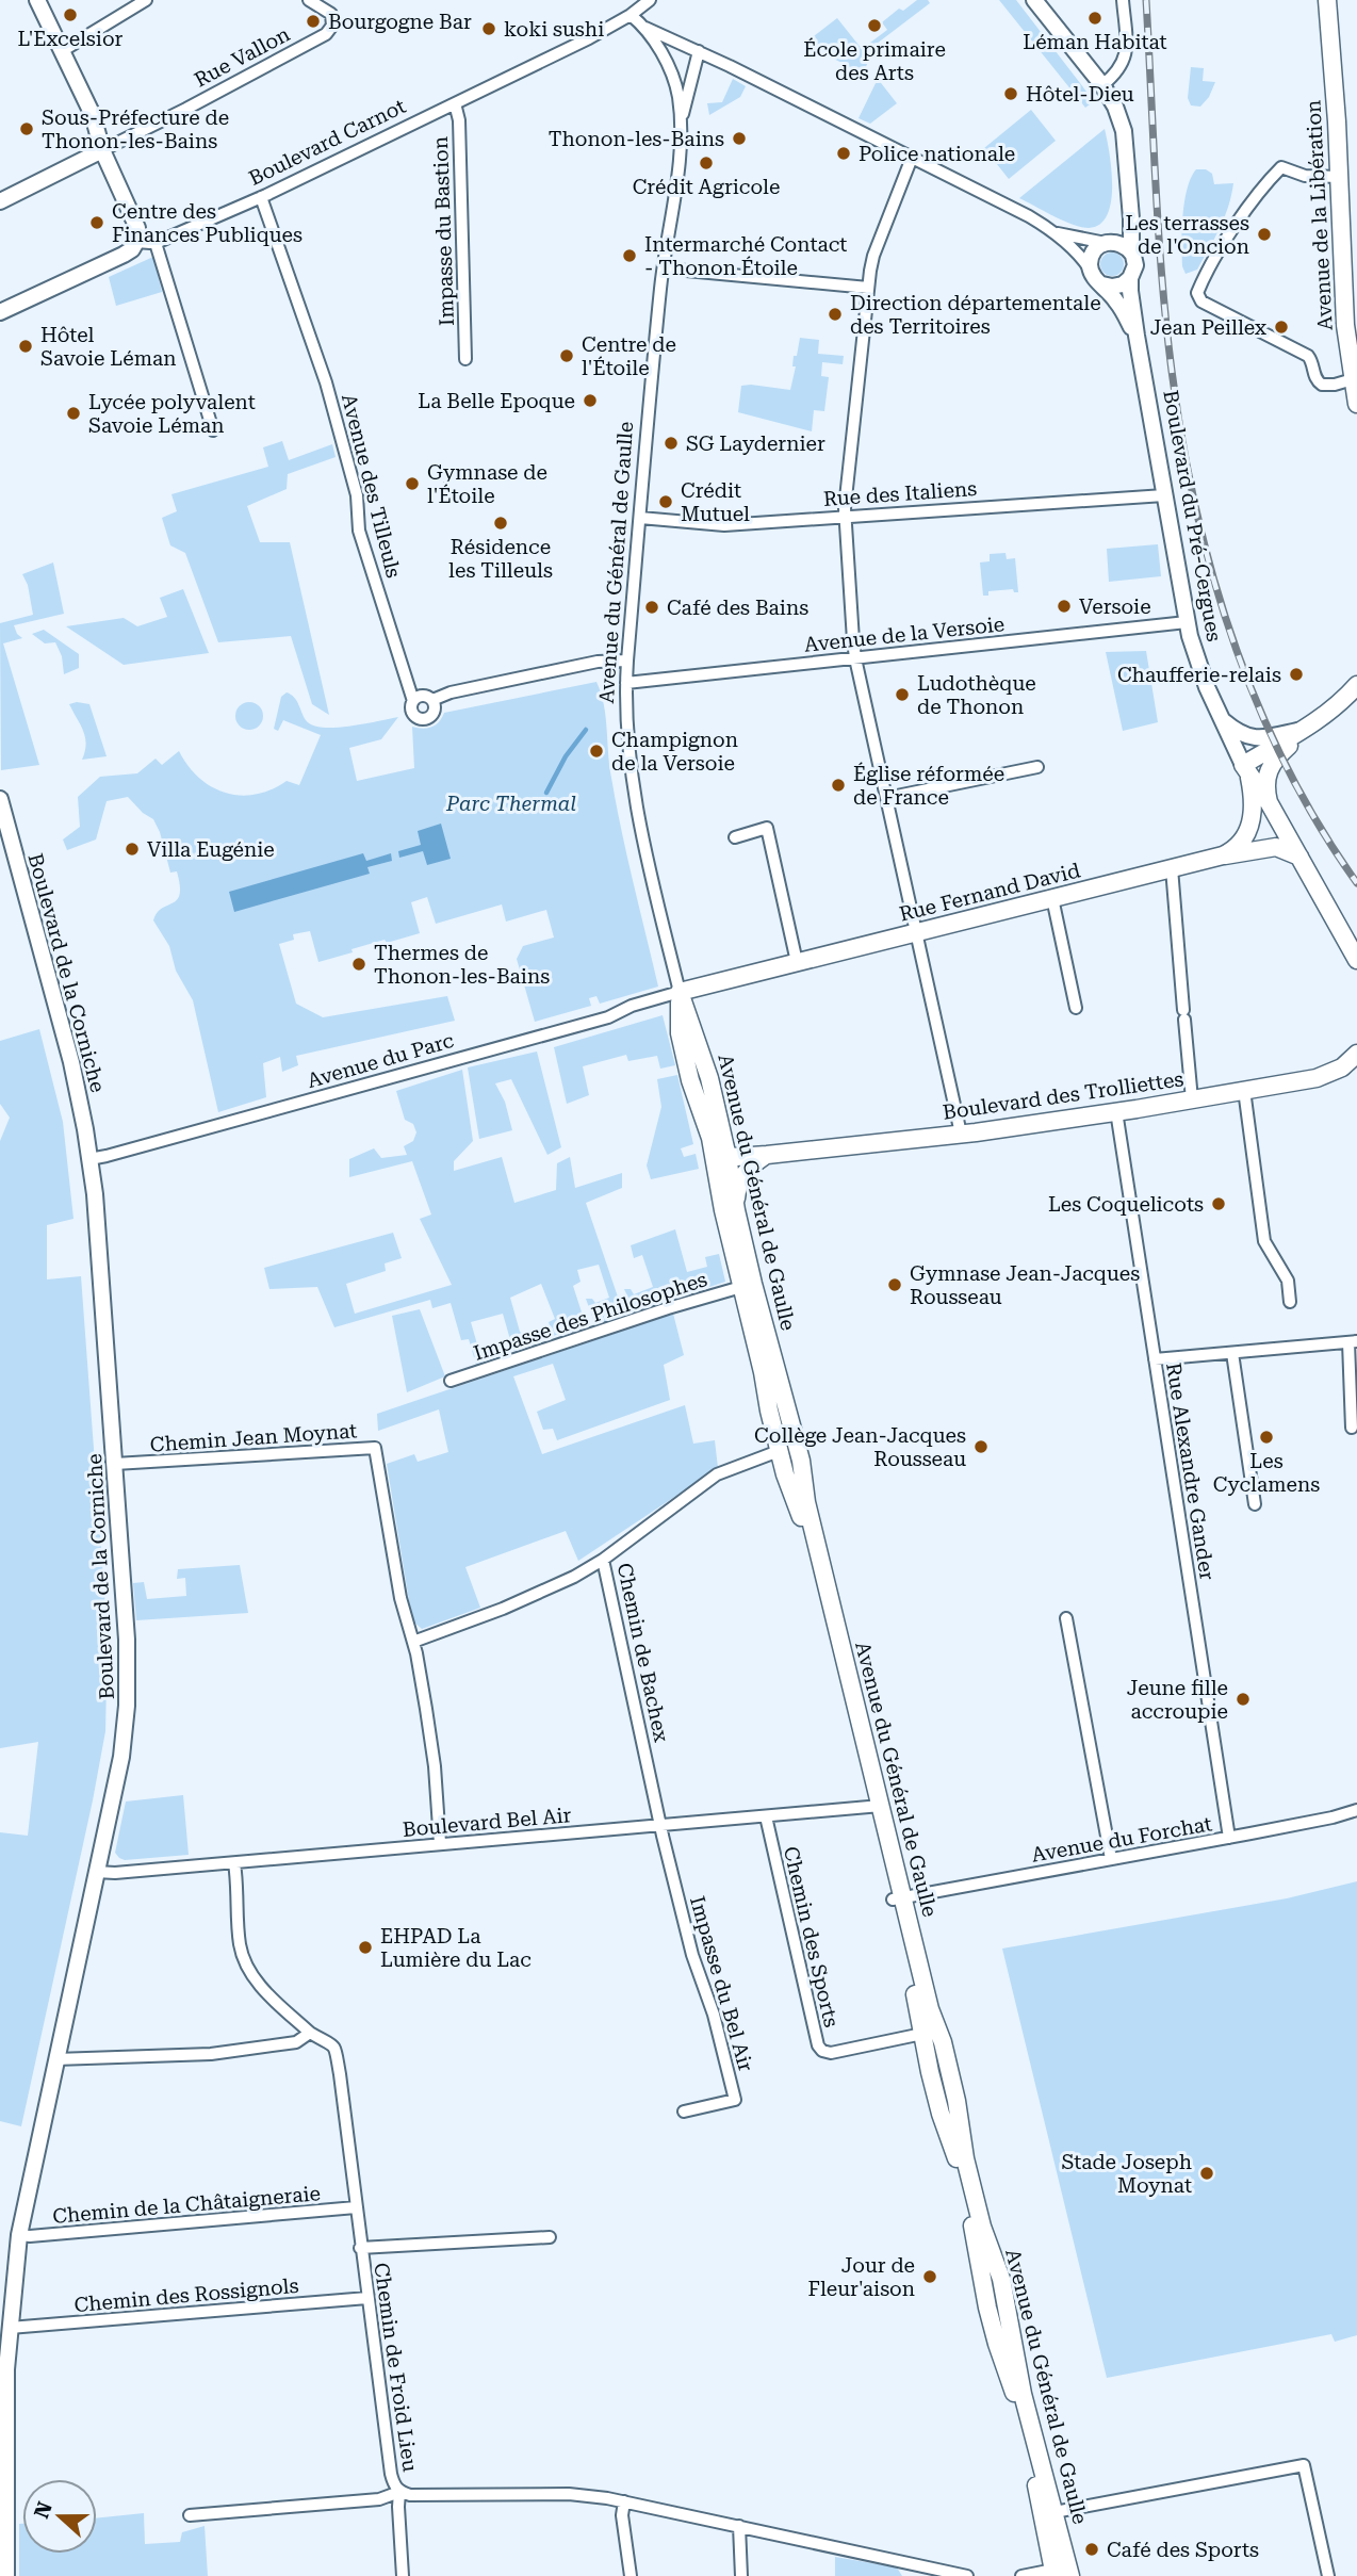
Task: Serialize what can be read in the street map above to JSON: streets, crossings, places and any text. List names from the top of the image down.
{
  "streets": {
    "main road": [
      "Avenue de la Libération",
      "Boulevard du Pré-Cergues",
      "Avenue du Général de Gaulle",
      "Rue Fernand David",
      "Boulevard des Trolliettes"
    ],
    "street": [
      "Rue Vallon",
      "Boulevard Carnot",
      "Impasse du Bastion",
      "Avenue des Tilleuls",
      "Rue des Italiens",
      "Avenue de la Versoie",
      "Boulevard de la Corniche",
      "Avenue du Parc",
      "Impasse des Philosophes",
      "Chemin Jean Moynat",
      "Rue Alexandre Gander",
      "Chemin de Bachex",
      "Boulevard Bel Air",
      "Avenue du Forchat",
      "Chemin des Sports",
      "Impasse du Bel Air",
      "Chemin de la Châtaigneraie",
      "Chemin des Rossignols",
      "Chemin de Froid Lieu"
    ]
  },
  "crossings": [
    ["Boulevard Carnot", "Impasse du Bastion"],
    ["Boulevard Carnot", "Avenue des Tilleuls"],
    ["Rue des Italiens", "Boulevard du Pré-Cergues"],
    ["Rue des Italiens", "Avenue du Général de Gaulle"],
    ["Boulevard du Pré-Cergues", "Avenue de la Versoie"],
    ["Avenue du Général de Gaulle", "Avenue de la Versoie"],
    ["Avenue du Général de Gaulle", "Rue Fernand David"],
    ["Avenue du Général de Gaulle", "Avenue du Parc"],
    ["Avenue du Général de Gaulle", "Boulevard des Trolliettes"],
    ["Avenue du Général de Gaulle", "Impasse des Philosophes"],
    ["Avenue du Général de Gaulle", "Chemin de Bachex"],
    ["Avenue du Général de Gaulle", "Boulevard Bel Air"],
    ["Avenue du Général de Gaulle", "Avenue du Forchat"],
    ["Avenue du Général de Gaulle", "Chemin des Sports"],
    ["Rue Fernand David", "Avenue du Parc"],
    ["Boulevard de la Corniche", "Avenue du Parc"],
    ["Boulevard de la Corniche", "Chemin Jean Moynat"],
    ["Boulevard de la Corniche", "Boulevard Bel Air"],
    ["Boulevard de la Corniche", "Chemin de la Châtaigneraie"],
    ["Boulevard de la Corniche", "Chemin des Rossignols"],
    ["Boulevard des Trolliettes", "Rue Alexandre Gander"],
    ["Chemin Jean Moynat", "Boulevard Bel Air"],
    ["Rue Alexandre Gander", "Avenue du Forchat"],
    ["Chemin de Bachex", "Boulevard Bel Air"],
    ["Chemin de Bachex", "Impasse du Bel Air"],
    ["Boulevard Bel Air", "Chemin des Sports"],
    ["Boulevard Bel Air", "Impasse du Bel Air"],
    ["Chemin de la Châtaigneraie", "Chemin de Froid Lieu"],
    ["Chemin des Rossignols", "Chemin de Froid Lieu"]
  ],
  "parks": ["Parc Thermal"],
  "places": [
    "L'Excelsior",
    "Léman Habitat",
    "Bourgogne Bar",
    "École primaire des Arts",
    "koki sushi",
    "Hôtel-Dieu",
    "Sous-Préfecture de Thonon-les-Bains",
    "Thonon-les-Bains",
    "Police nationale",
    "Crédit Agricole",
    "Centre des Finances Publiques",
    "Les terrasses de l'Oncion",
    "Intermarché Contact - Thonon Étoile",
    "Direction départementale des Territoires",
    "Jean Peillex",
    "Hôtel Savoie Léman",
    "Centre de l'Étoile",
    "La Belle Epoque",
    "Lycée polyvalent Savoie Léman",
    "SG Laydernier",
    "Gymnase de l'Étoile",
    "Crédit Mutuel",
    "Résidence les Tilleuls",
    "Versoie",
    "Café des Bains",
    "Chaufferie-relais",
    "Ludothèque de Thonon",
    "Champignon de la Versoie",
    "Église réformée de France",
    "Villa Eugénie",
    "Thermes de Thonon-les-Bains",
    "Les Coquelicots",
    "Gymnase Jean-Jacques Rousseau",
    "Les Cyclamens",
    "Collège Jean-Jacques Rousseau",
    "Jeune fille accroupie",
    "EHPAD La Lumière du Lac",
    "Stade Joseph Moynat",
    "Jour de Fleur'aison",
    "Café des Sports"
  ],
  "north": "left"
}
